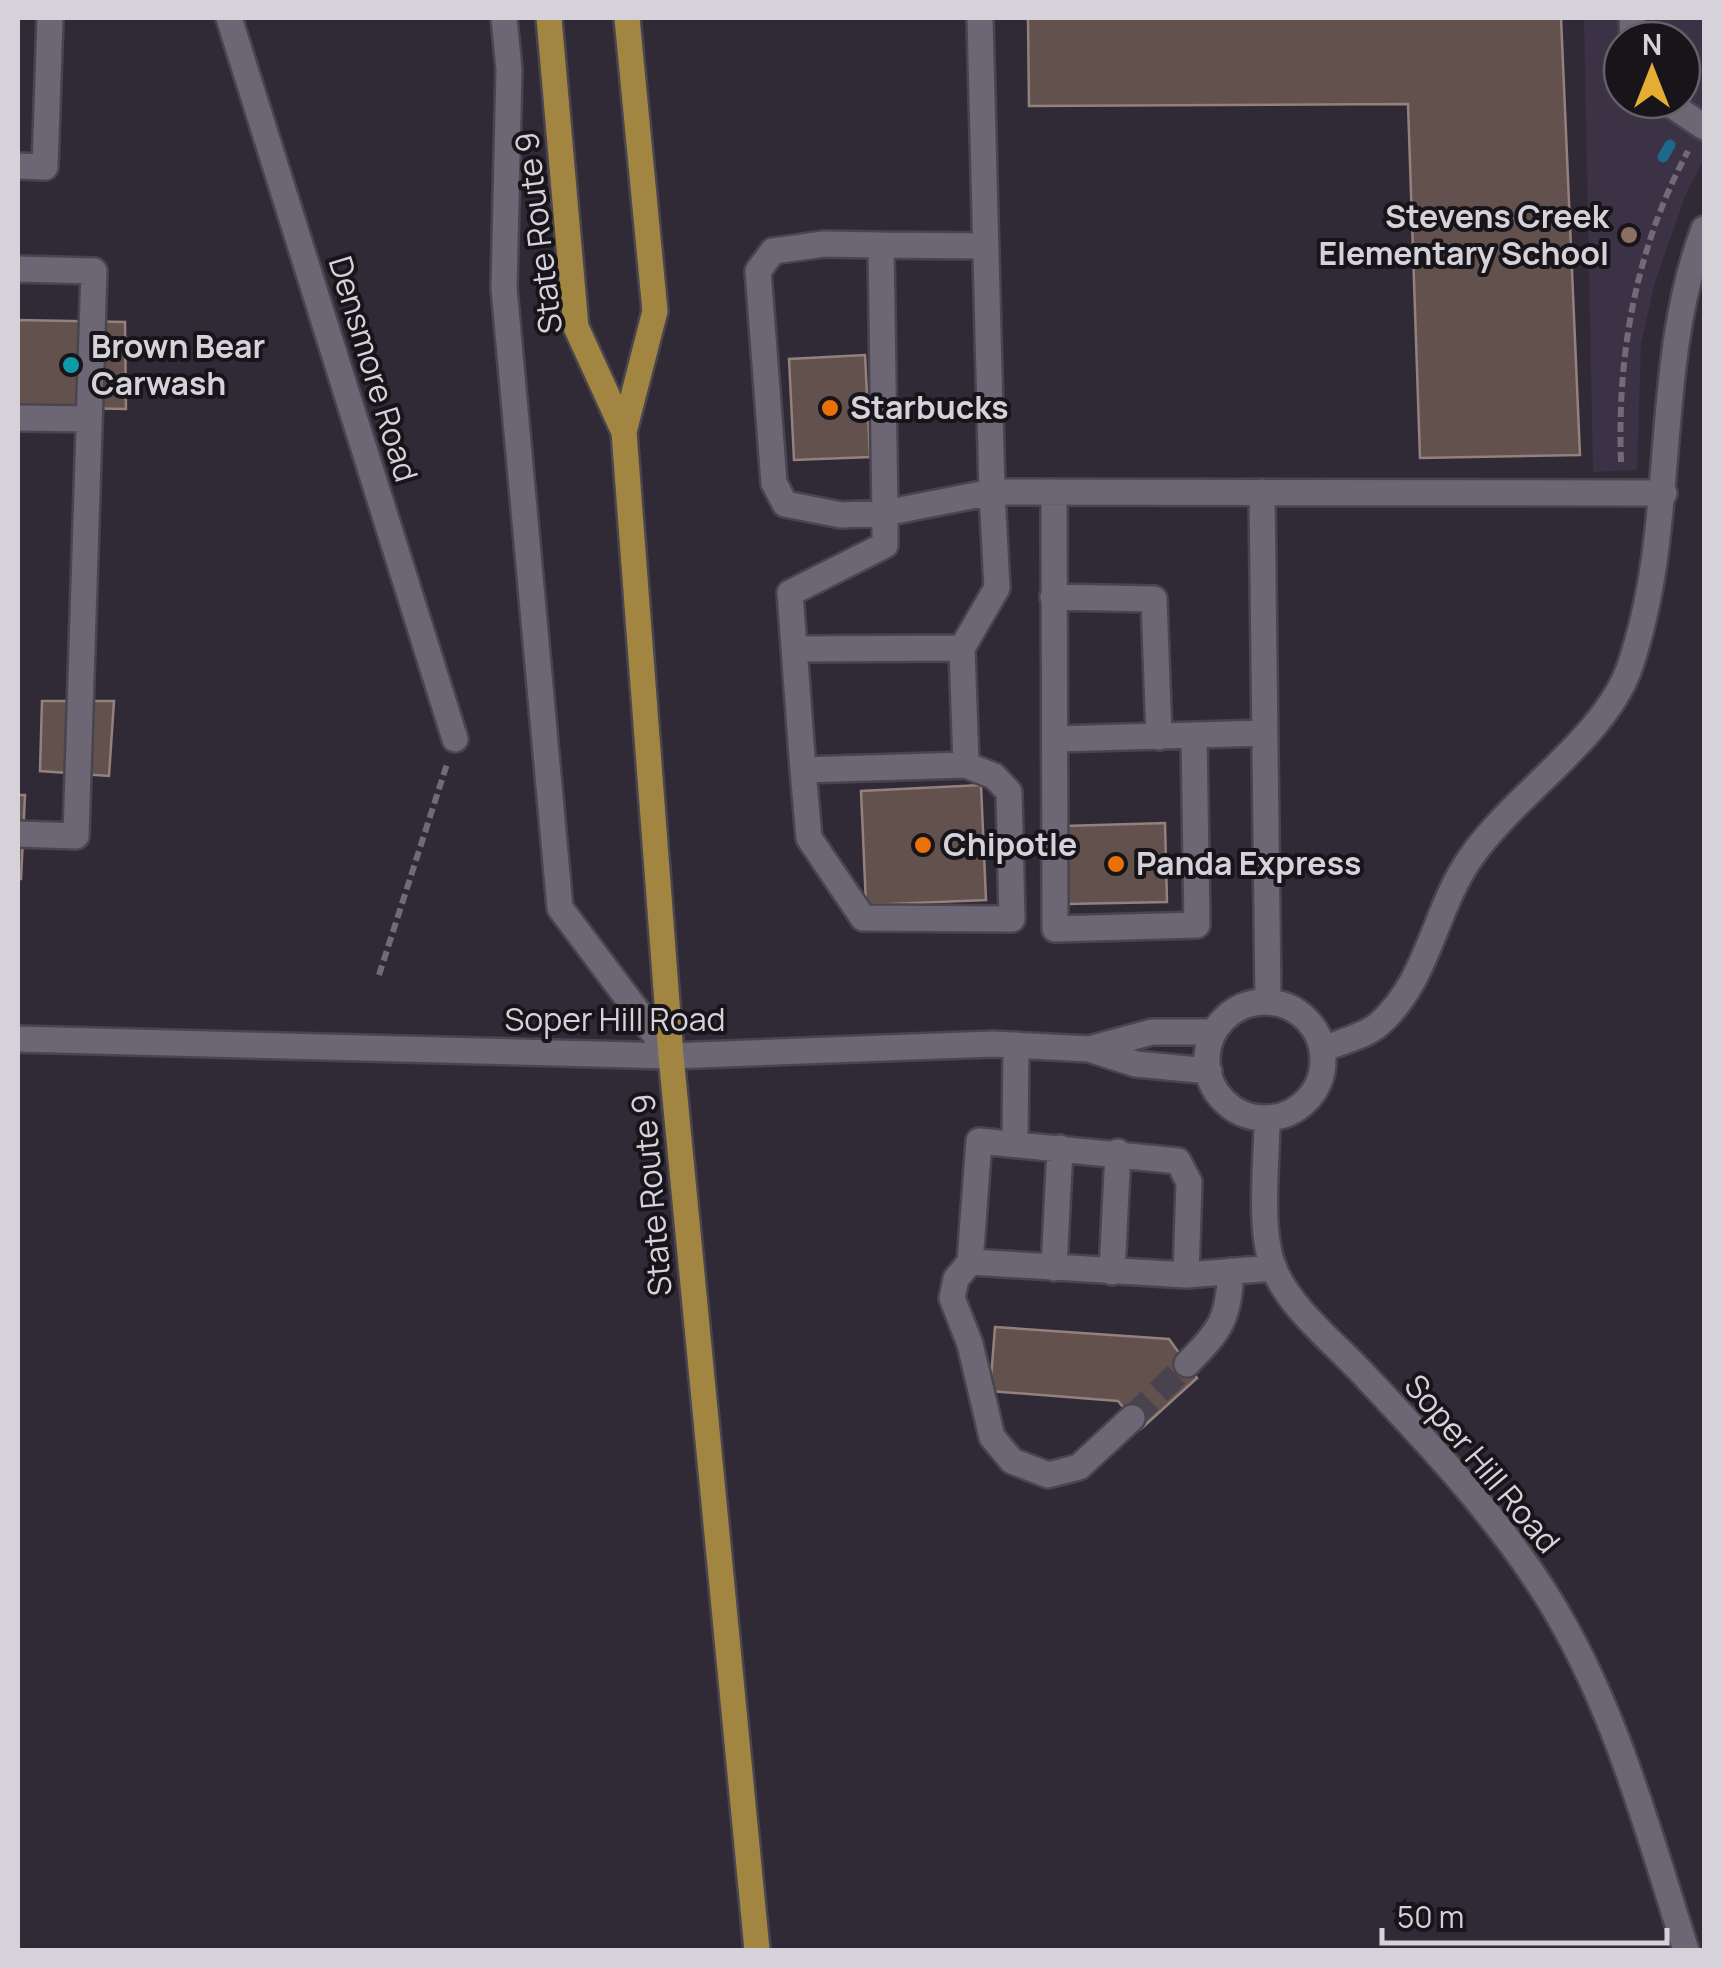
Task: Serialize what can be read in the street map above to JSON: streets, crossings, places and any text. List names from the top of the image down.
{
  "streets": {
    "main road": ["State Route 9"],
    "street": ["Densmore Road", "Soper Hill Road"]
  },
  "crossings": [
    ["State Route 9", "Soper Hill Road"]
  ],
  "places": [
    "Stevens Creek Elementary School",
    "Brown Bear Carwash",
    "Starbucks",
    "Chipotle",
    "Panda Express"
  ],
  "scale_bar": "50 m",
  "north": "top"
}
